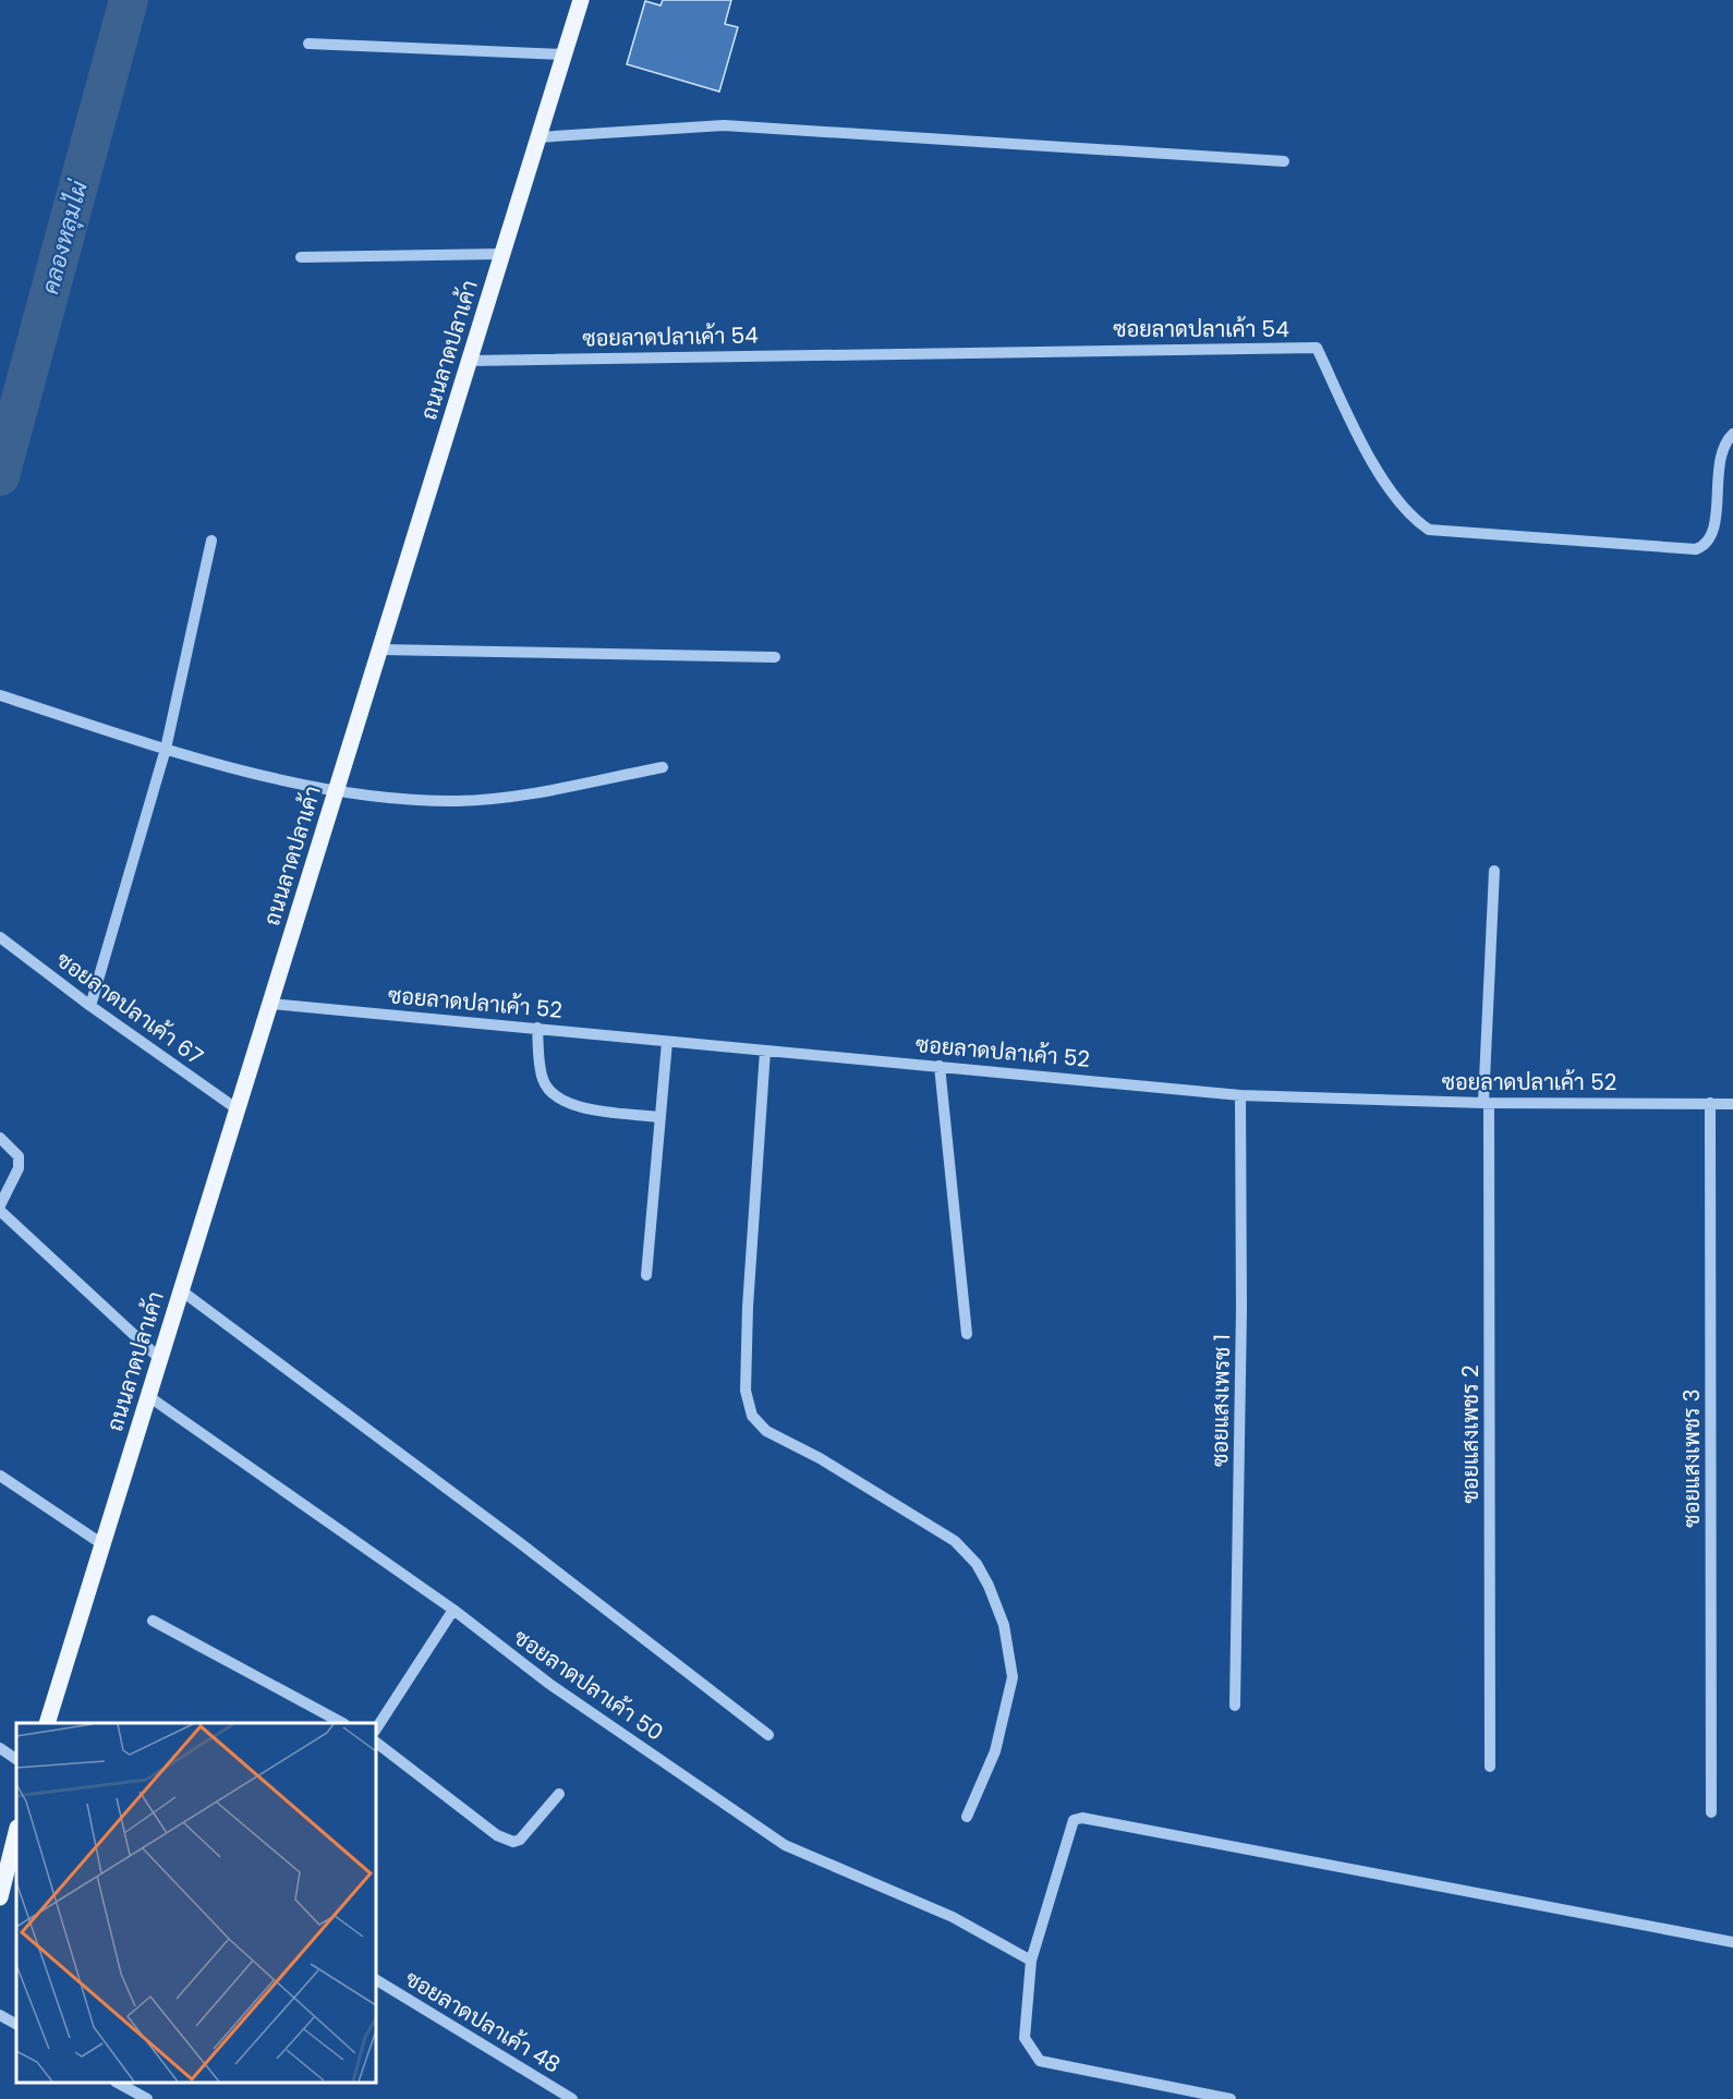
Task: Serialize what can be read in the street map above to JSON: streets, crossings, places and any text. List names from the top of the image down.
{
  "streets": {
    "main road": ["ถนนลาดปลาเค้า"],
    "street": [
      "ซอยลาดปลาเค้า 54",
      "ซอยลาดปลาเค้า 52",
      "ซอยลาดปลาเค้า 67",
      "ซอยแสงเพรช 1",
      "ซอยแสงเพชร 2",
      "ซอยแสงเพชร 3",
      "ซอยลาดปลาเค้า 50",
      "ซอยลาดปลาเค้า 48"
    ]
  },
  "crossings": [
    ["ซอยลาดปลาเค้า 54", "ถนนลาดปลาเค้า"],
    ["ถนนลาดปลาเค้า", "ซอยลาดปลาเค้า 52"],
    ["ถนนลาดปลาเค้า", "ซอยลาดปลาเค้า 67"],
    ["ถนนลาดปลาเค้า", "ซอยลาดปลาเค้า 50"],
    ["ซอยลาดปลาเค้า 52", "ซอยแสงเพรช 1"],
    ["ซอยลาดปลาเค้า 52", "ซอยแสงเพชร 2"],
    ["ซอยลาดปลาเค้า 52", "ซอยแสงเพชร 3"]
  ],
  "water": ["คลองหลุมไผ่"]
}
